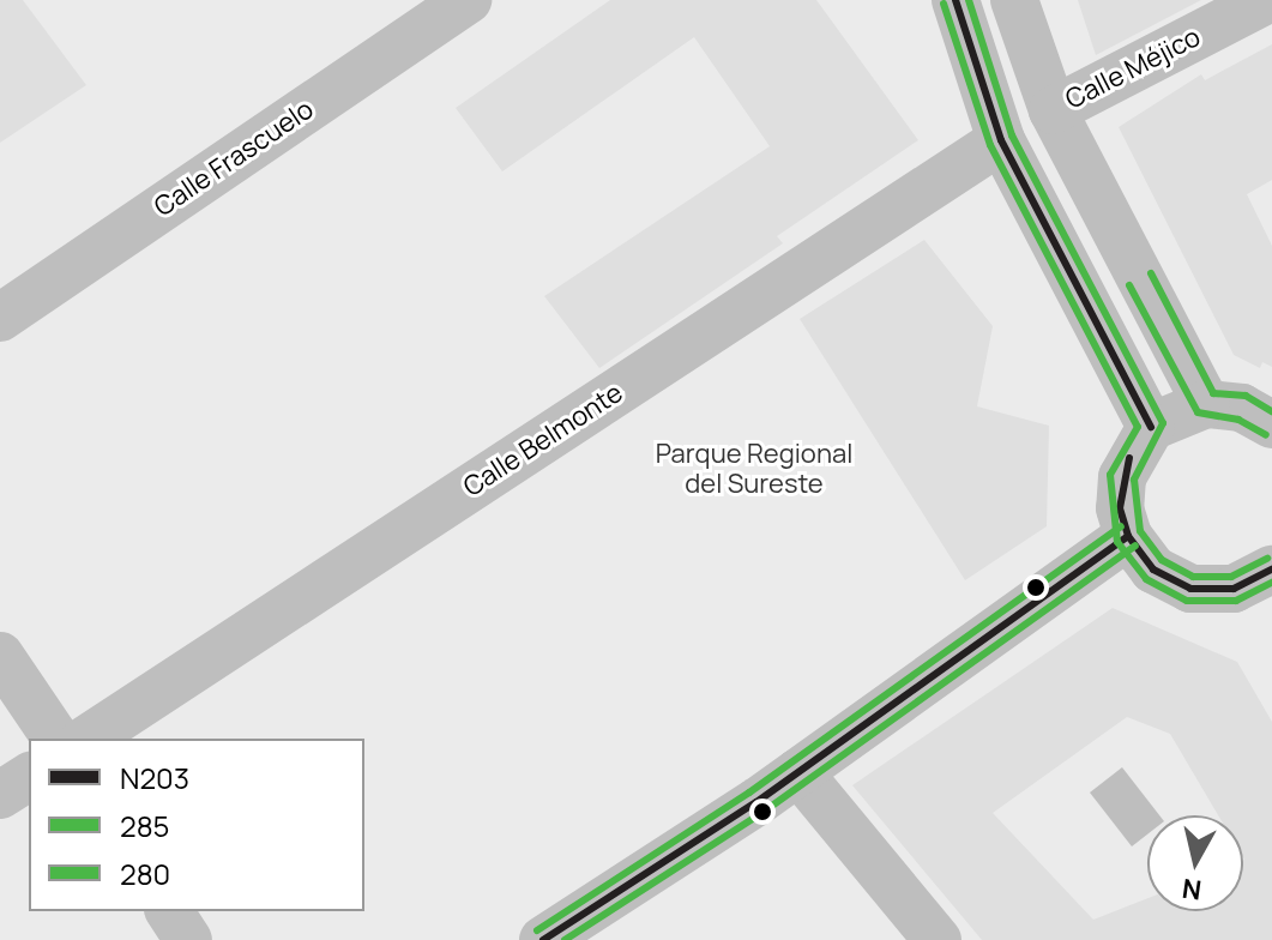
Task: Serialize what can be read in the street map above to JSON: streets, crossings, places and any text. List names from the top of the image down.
{
  "streets": {
    "street": ["Calle Méjico", "Calle Frascuelo", "Calle Belmonte"]
  },
  "parks": ["Parque Regional del Sureste"],
  "lines": ["transit line N203", "transit line 280", "transit line 285"],
  "legend": ["N203", "285", "280"],
  "north": "bottom"
}
